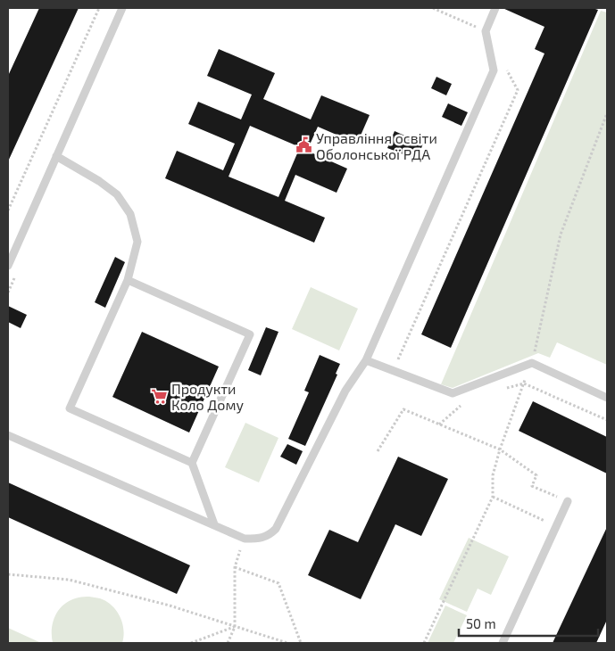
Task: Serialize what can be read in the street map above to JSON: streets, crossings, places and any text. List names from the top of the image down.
{
  "places": {
    "public building": ["Управління освіти Оболонської РДА"],
    "supermarket": ["Продукти Коло Дому"]
  },
  "scale_bar": "50 m"
}
